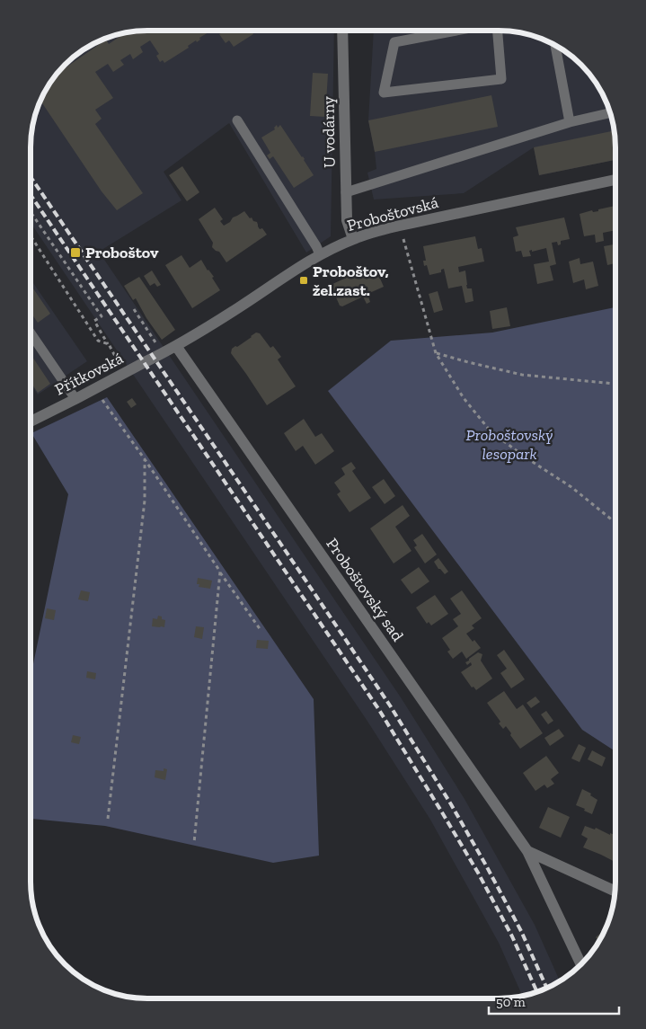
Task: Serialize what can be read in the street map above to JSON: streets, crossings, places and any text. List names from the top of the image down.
{
  "streets": {
    "street": [
      "U vodárny",
      "Proboštovská",
      "Přítkovská",
      "Proboštovský sad"
    ]
  },
  "crossings": [
    ["U vodárny", "Proboštovská"],
    ["Proboštovská", "Přítkovská"],
    ["Proboštovská", "Proboštovský sad"]
  ],
  "parks": ["Proboštovský lesopark"],
  "places": {
    "transit": ["Proboštov", "Proboštov, žel.zast."]
  },
  "scale_bar": "50 m"
}
